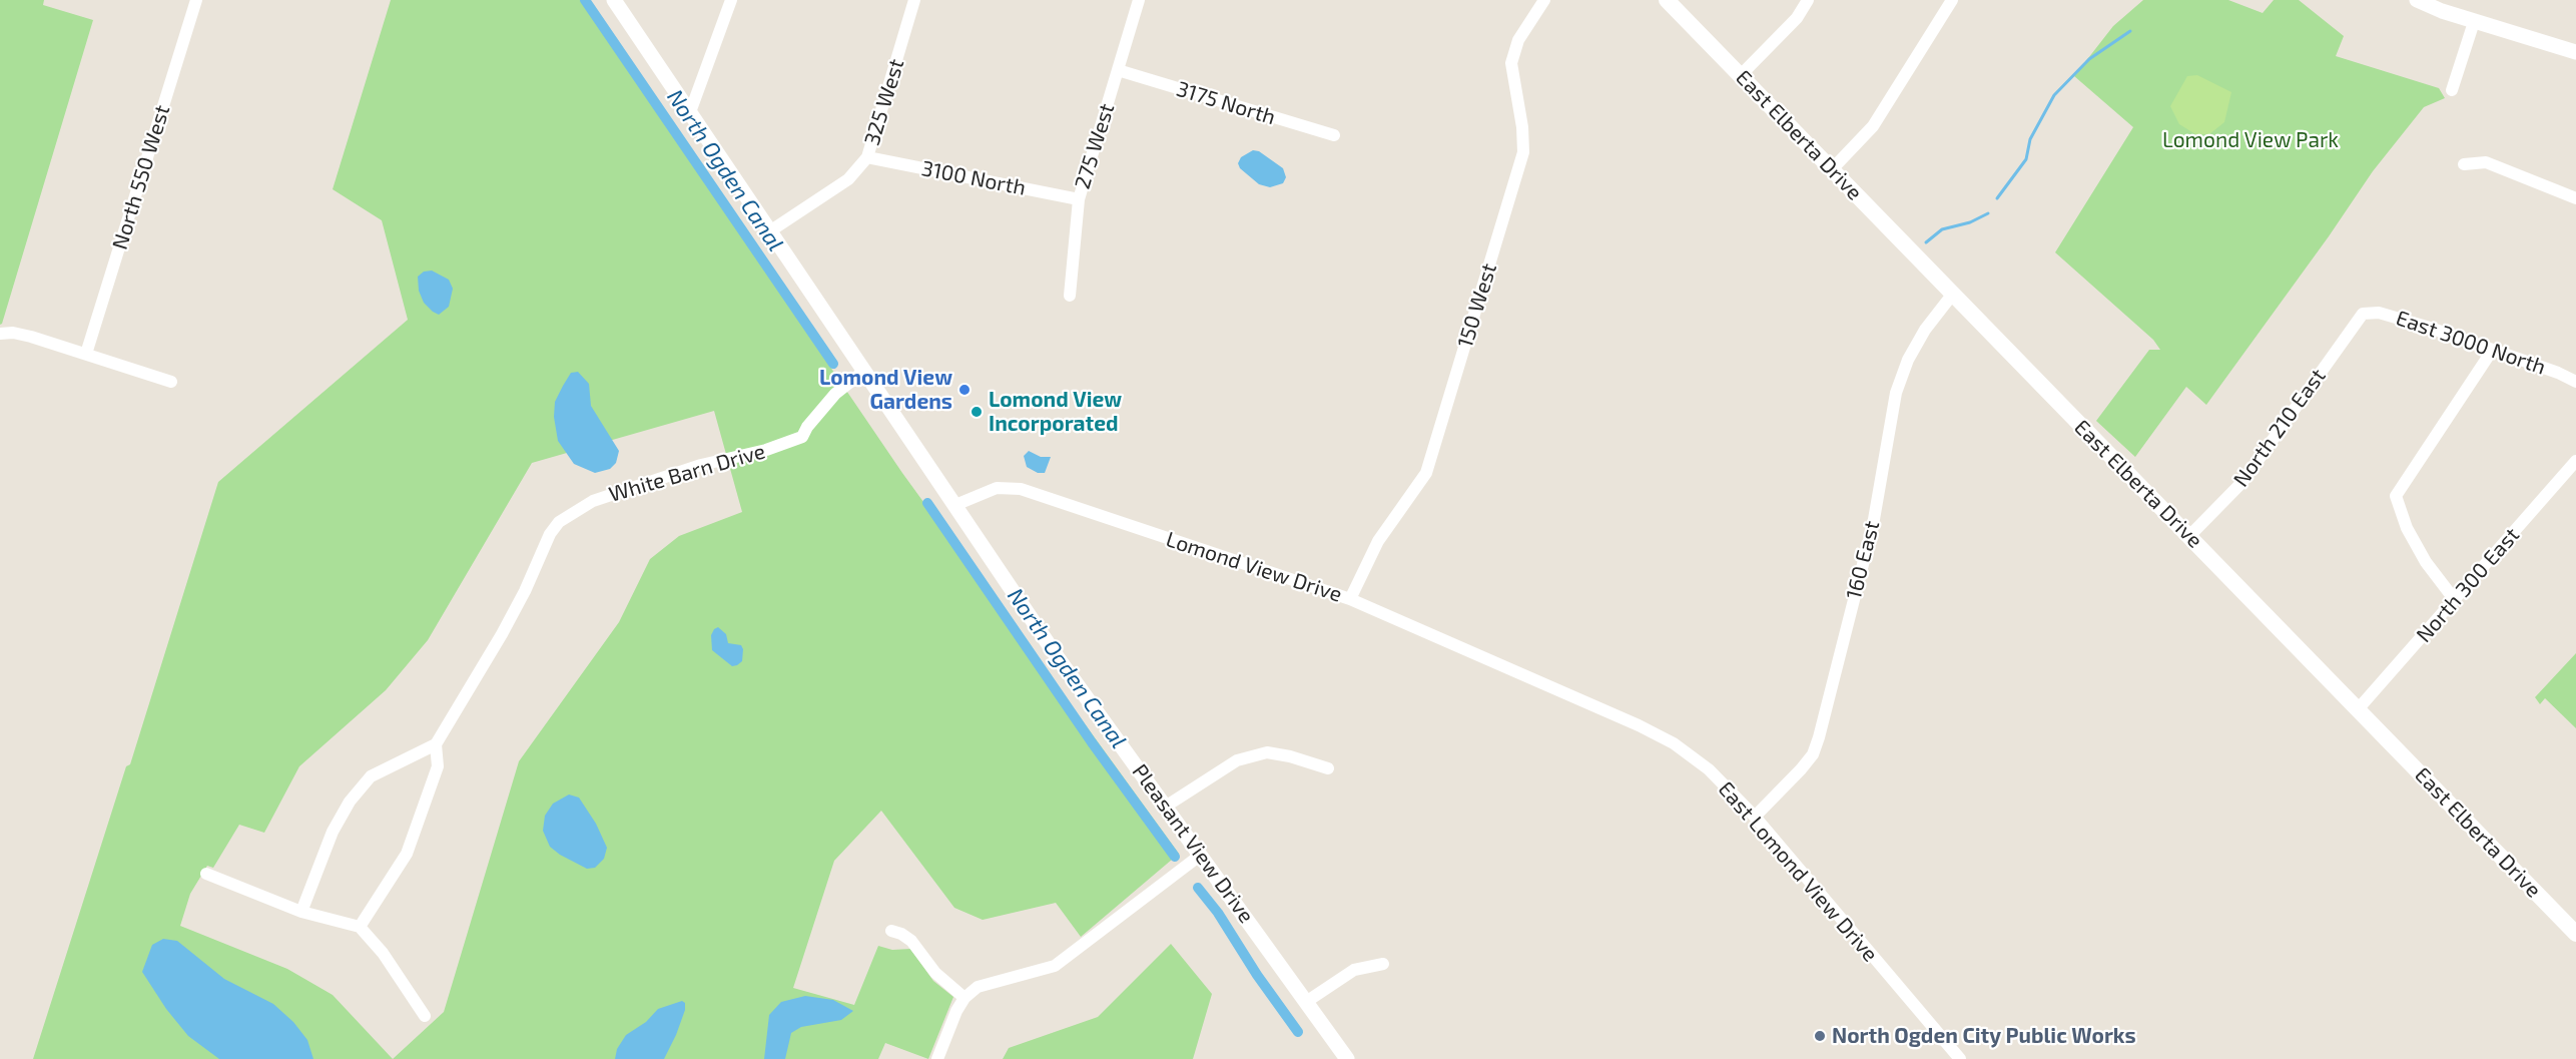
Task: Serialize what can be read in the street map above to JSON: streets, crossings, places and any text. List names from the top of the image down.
{
  "streets": {
    "main road": ["East Elberta Drive"],
    "street": [
      "325 West",
      "3175 North",
      "275 West",
      "North 550 West",
      "3100 North",
      "150 West",
      "East 3000 North",
      "North 210 East",
      "White Barn Drive",
      "160 East",
      "Lomond View Drive",
      "North 300 East",
      "Pleasant View Drive",
      "East Lomond View Drive"
    ]
  },
  "crossings": [
    ["325 West", "3100 North"],
    ["325 West", "Pleasant View Drive"],
    ["3175 North", "275 West"],
    ["East Elberta Drive", "North 210 East"],
    ["East Elberta Drive", "160 East"],
    ["East Elberta Drive", "North 300 East"],
    ["275 West", "3100 North"],
    ["150 West", "Lomond View Drive"],
    ["East 3000 North", "North 210 East"],
    ["White Barn Drive", "Pleasant View Drive"],
    ["160 East", "East Lomond View Drive"],
    ["Lomond View Drive", "Pleasant View Drive"],
    ["Lomond View Drive", "East Lomond View Drive"]
  ],
  "water": ["North Ogden Canal"],
  "parks": ["Lomond View Park"],
  "places": ["Lomond View Gardens", "Lomond View Incorporated", "North Ogden City Public Works"]
}
